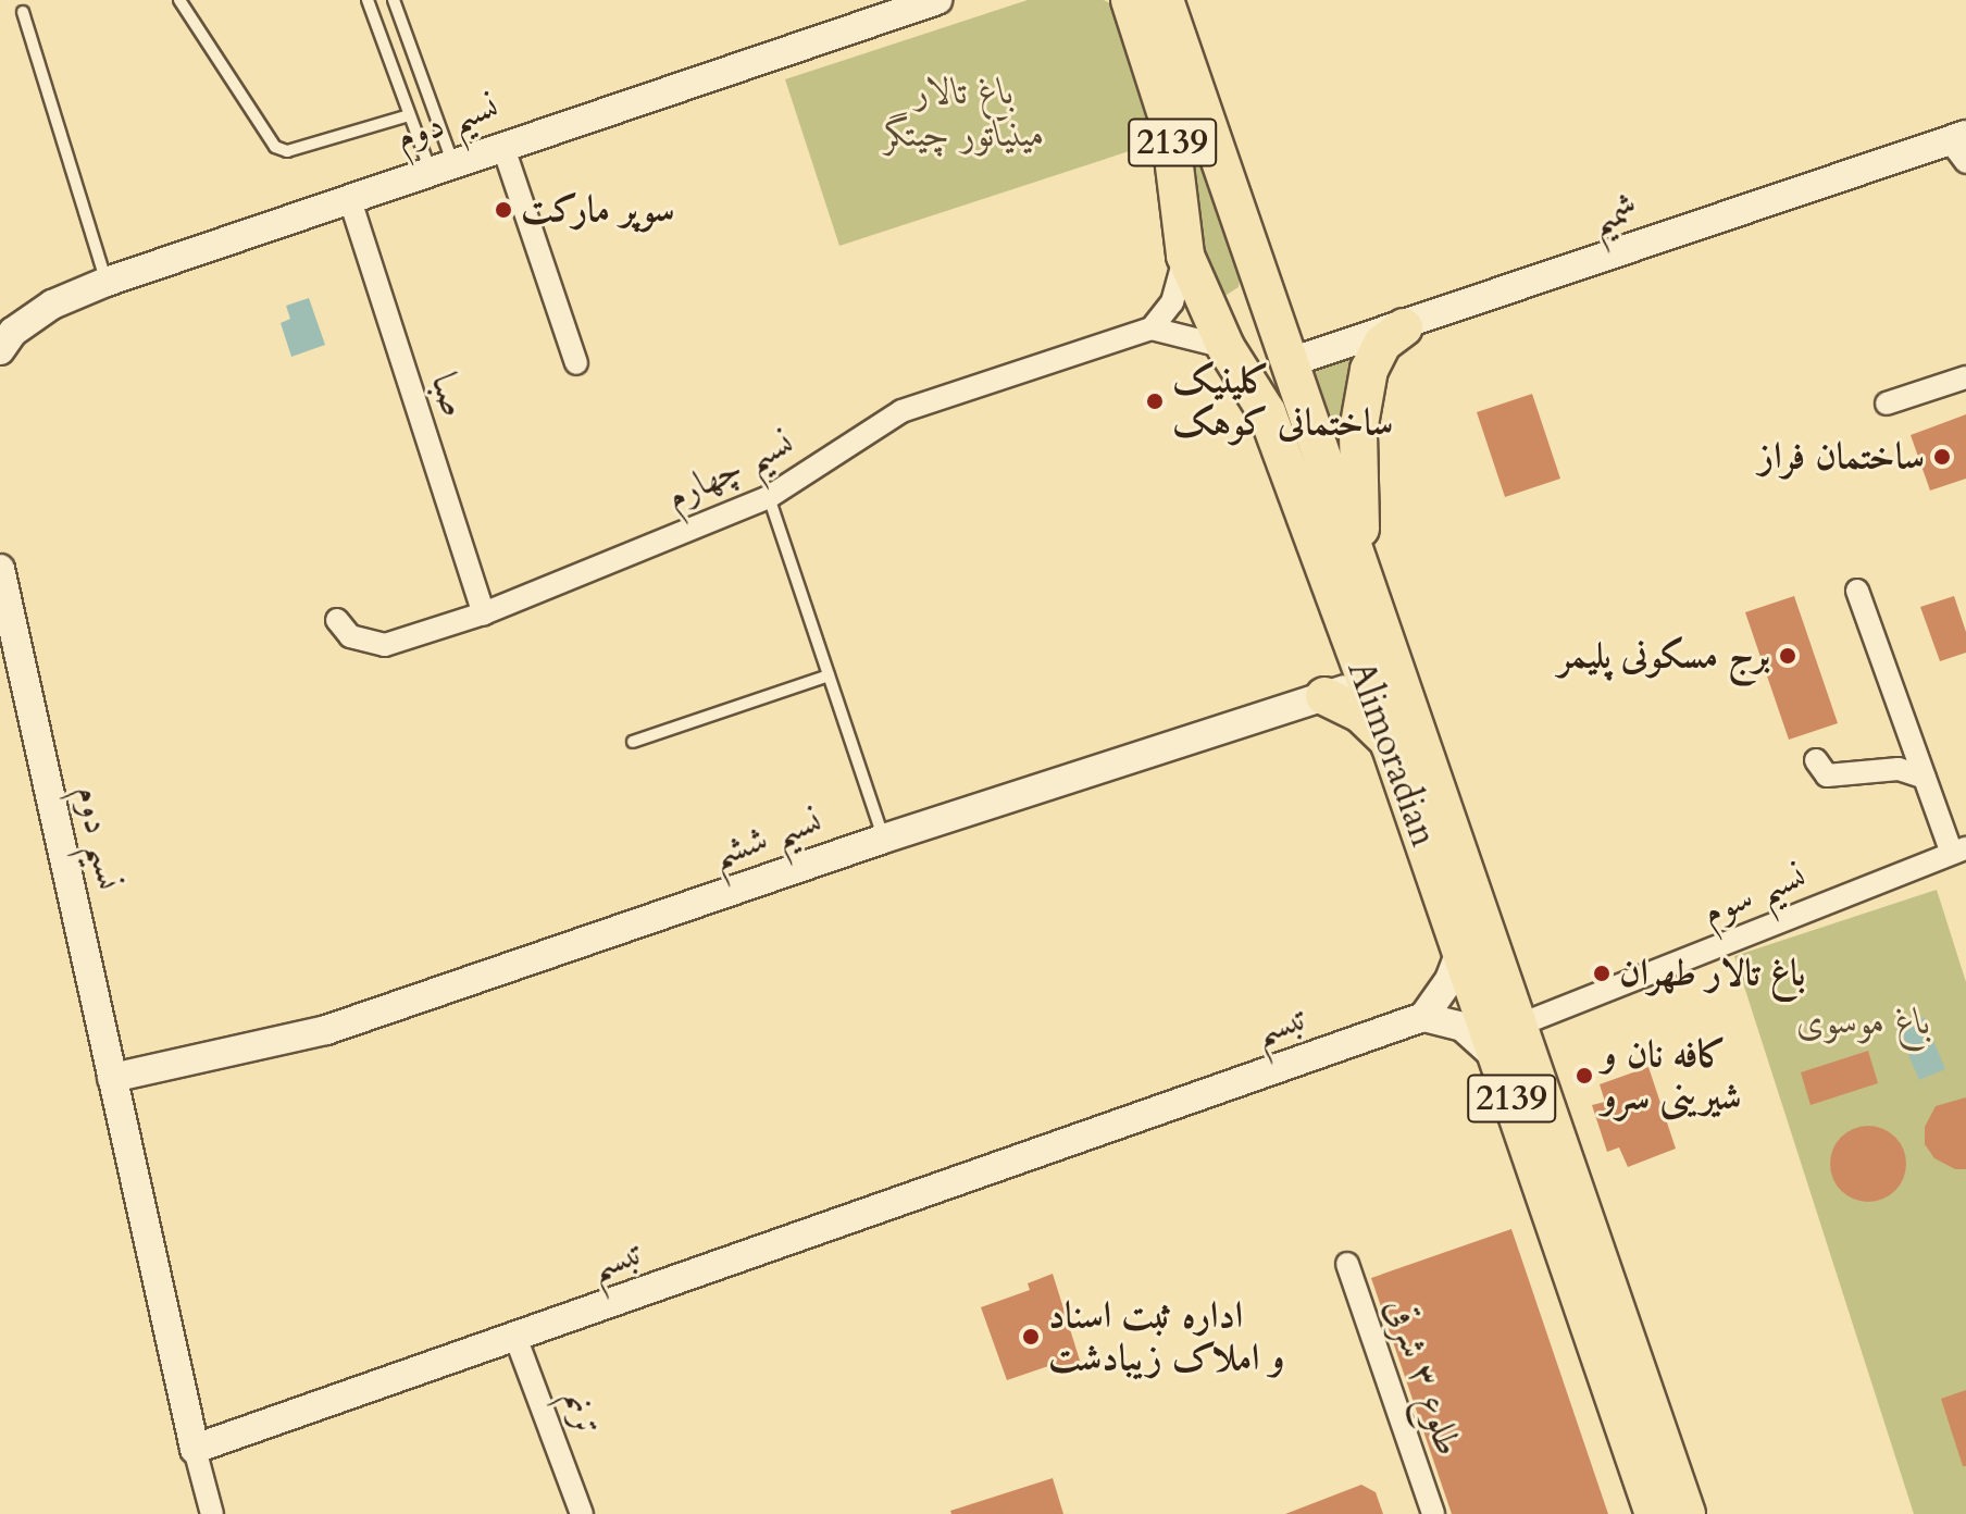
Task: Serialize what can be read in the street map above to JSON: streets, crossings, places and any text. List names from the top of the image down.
{
  "streets": {
    "main road": ["2139", "Alimoradian"],
    "street": [
      "نسیم دوم",
      "شمیم",
      "صبا",
      "نسیم چهارم",
      "نسیم ششم",
      "نسیم سوم",
      "تبسم",
      "طلوع ۳ شرقی",
      "ترنم"
    ]
  },
  "crossings": [
    ["نسیم دوم", "صبا"],
    ["نسیم دوم", "نسیم ششم"],
    ["شمیم", "Alimoradian"],
    ["صبا", "نسیم چهارم"],
    ["Alimoradian", "نسیم ششم"],
    ["Alimoradian", "نسیم سوم"],
    ["تبسم", "ترنم"]
  ],
  "parks": ["باغ تالار مینیاتور چیتگر", "باغ موسوی"],
  "places": [
    "سوپر مارکت",
    "کلینیک ساختمانی کوهک",
    "ساختمان فراز",
    "برج مسکونی پلیمر",
    "باغ تالار طهران",
    "کافه نان و شیرینی سرو",
    "اداره ثبت اسناد و املاک زیبادشت"
  ]
}
